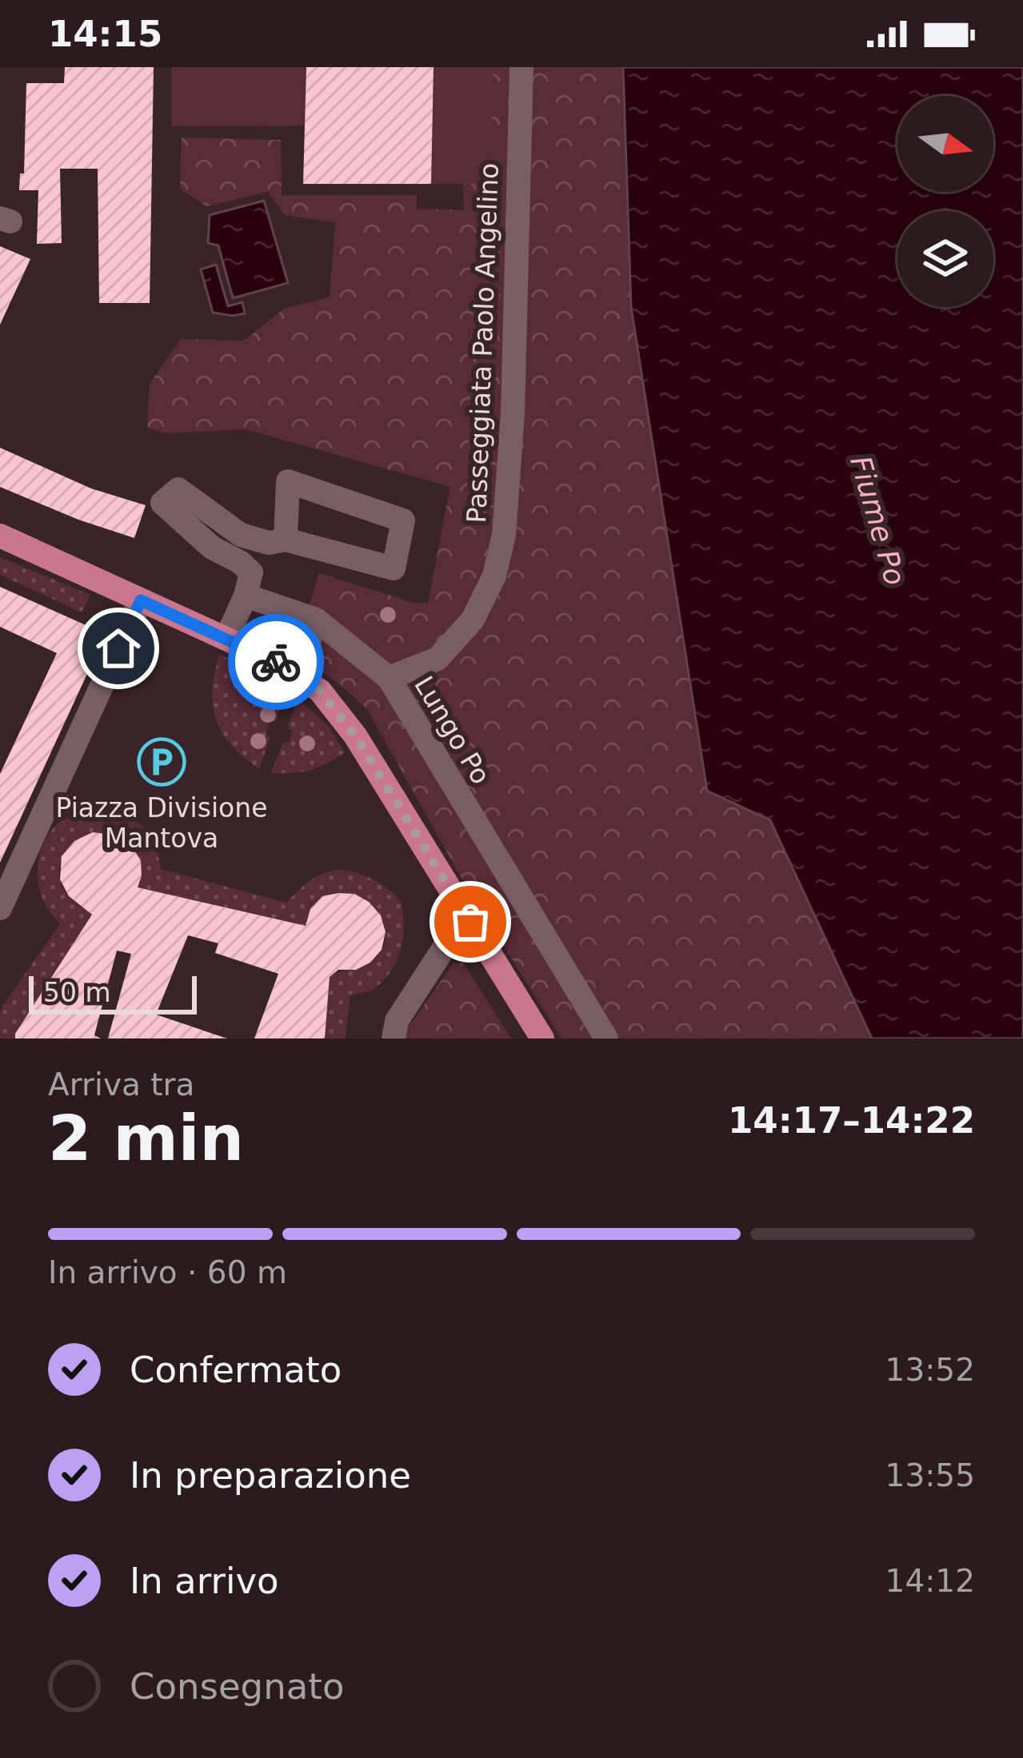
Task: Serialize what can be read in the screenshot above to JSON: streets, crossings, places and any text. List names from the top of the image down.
{
  "streets": {
    "street": ["Passeggiata Paolo Angelino", "Lungo Po"]
  },
  "crossings": [
    ["Passeggiata Paolo Angelino", "Lungo Po"]
  ],
  "water": ["Fiume Po"],
  "places": {
    "parking": ["Piazza Divisione Mantova"]
  },
  "scale_bar": "50 m",
  "north": "right",
  "page": {
    "status": "14:15",
    "scale": "50 m",
    "heading": ["2 min", "Arriva tra", "14:17–14:22"],
    "bar": "In arrivo · 60 m",
    "list": [
      ["Confermato", "13:52"],
      ["In preparazione", "13:55"],
      ["In arrivo", "14:12"],
      "Consegnato"
    ]
  }
}
